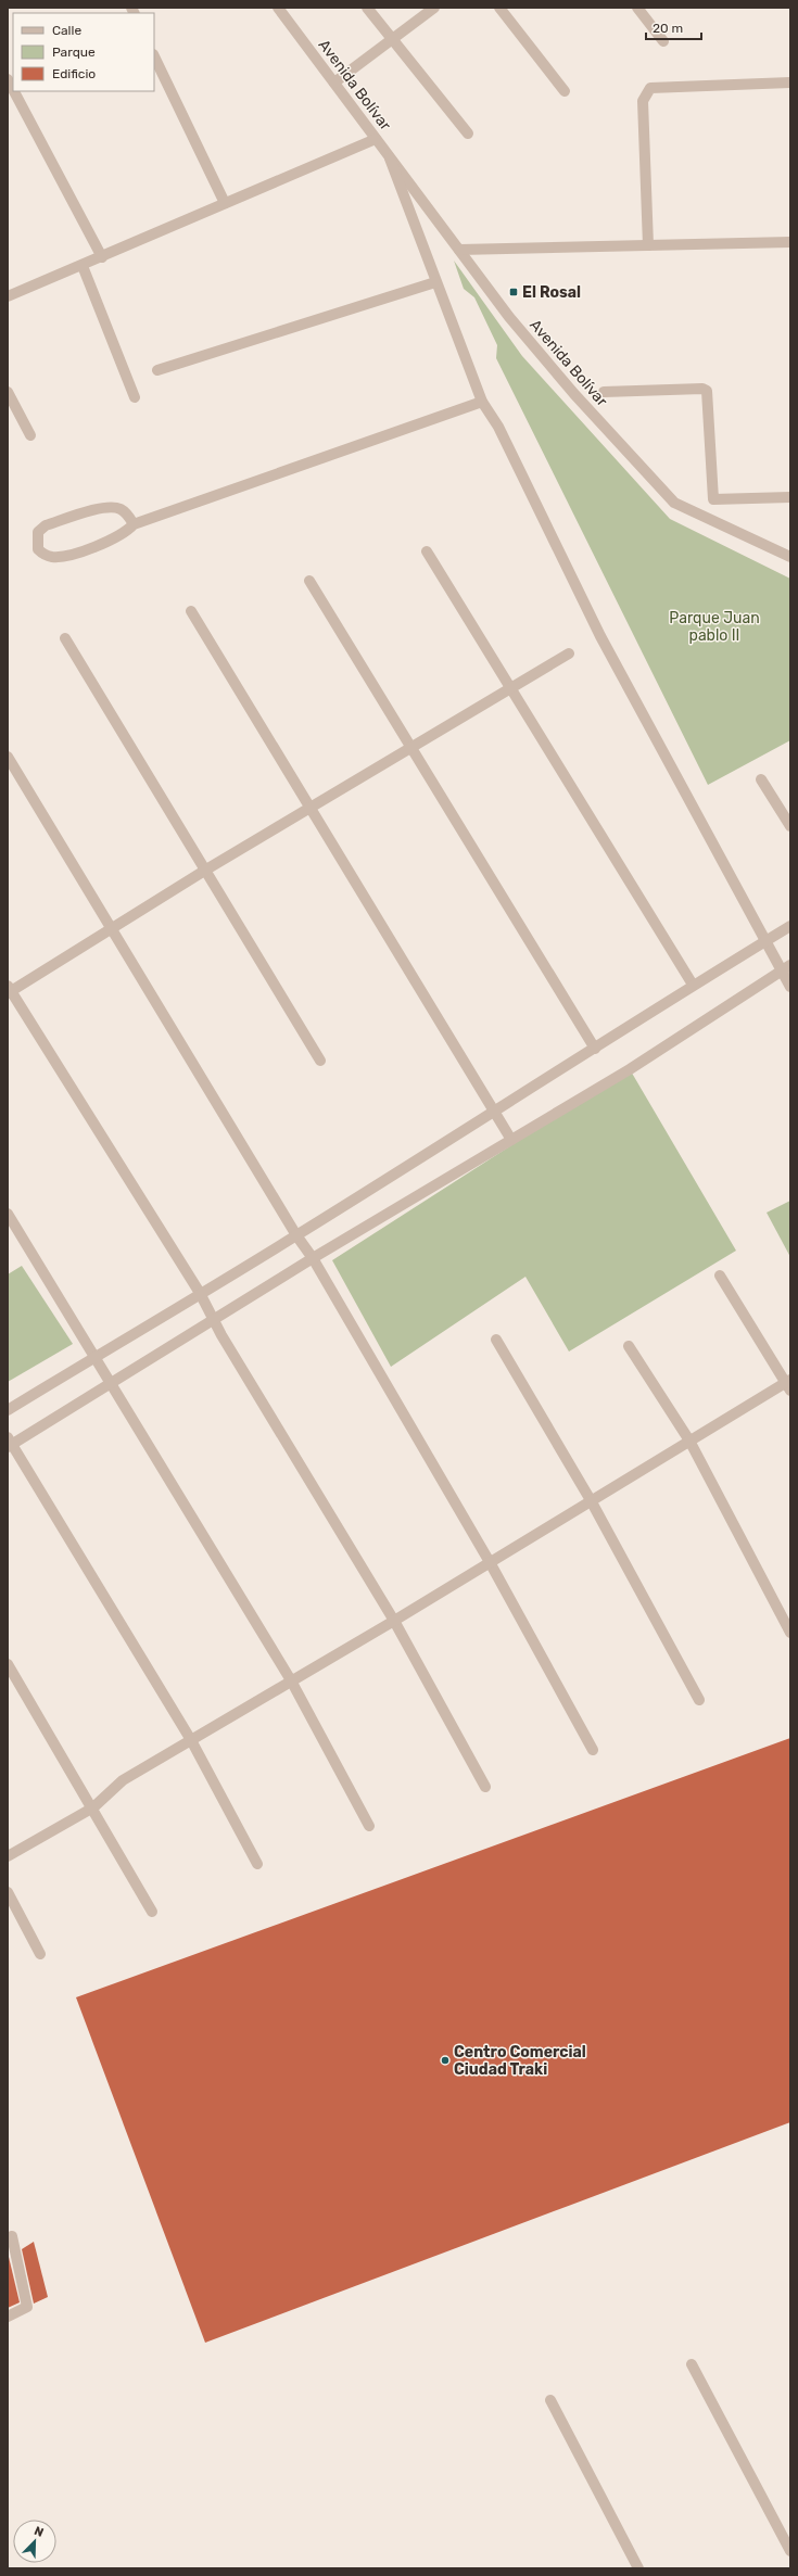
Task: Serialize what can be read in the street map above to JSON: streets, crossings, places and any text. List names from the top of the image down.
{
  "streets": {
    "street": ["Avenida Bolívar"]
  },
  "parks": ["Parque Juan pablo II"],
  "places": {
    "transit": ["El Rosal"],
    "other": ["Centro Comercial Ciudad Traki"]
  },
  "legend": ["Calle", "Parque", "Edificio"],
  "scale_bar": "20 m",
  "north": "top right"
}
